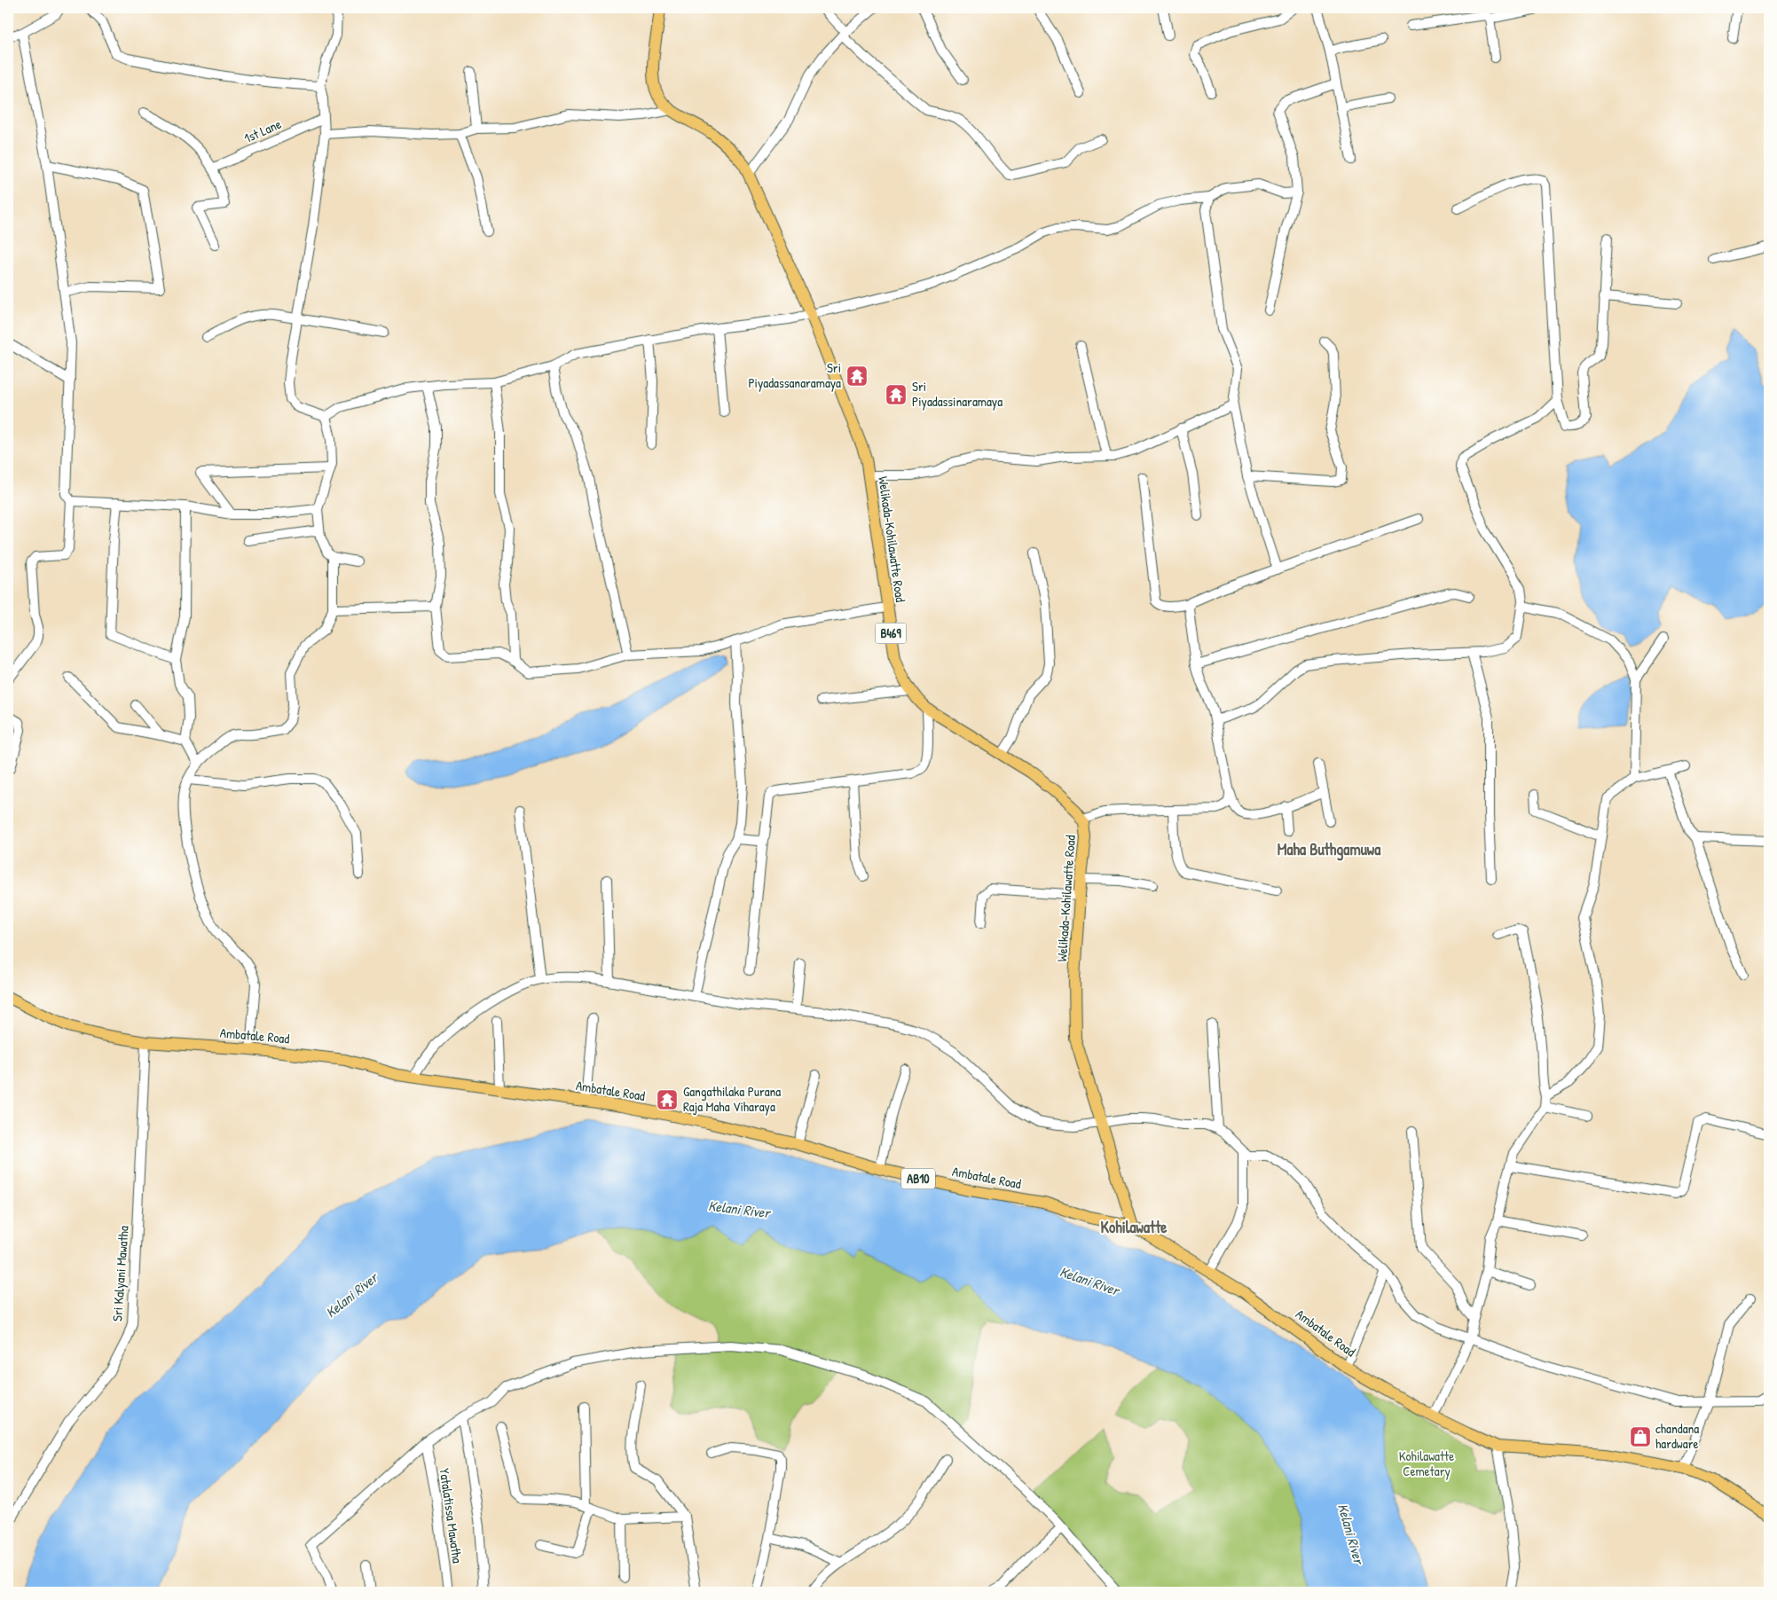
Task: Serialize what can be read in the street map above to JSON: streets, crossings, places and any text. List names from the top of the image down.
{
  "streets": {
    "main road": [
      "Welikada-Kohilawatte Road",
      "B469",
      "Ambatale Road",
      "AB10"
    ],
    "street": ["1st Lane", "Sri Kalyani Mawatha", "Yatalatissa Mawatha"]
  },
  "crossings": [
    ["Welikada-Kohilawatte Road", "Ambatale Road"],
    ["Ambatale Road", "Sri Kalyani Mawatha"]
  ],
  "districts": ["Maha Buthgamuwa", "Kohilawatte"],
  "water": ["Kelani River"],
  "parks": ["Kohilawatte Cemetary"],
  "places": {
    "temple": ["Sri Piyadassanaramaya", "Sri Piyadassinaramaya", "Gangathilaka Purana Raja Maha Viharaya"],
    "shop": ["chandana hardware"]
  }
}
